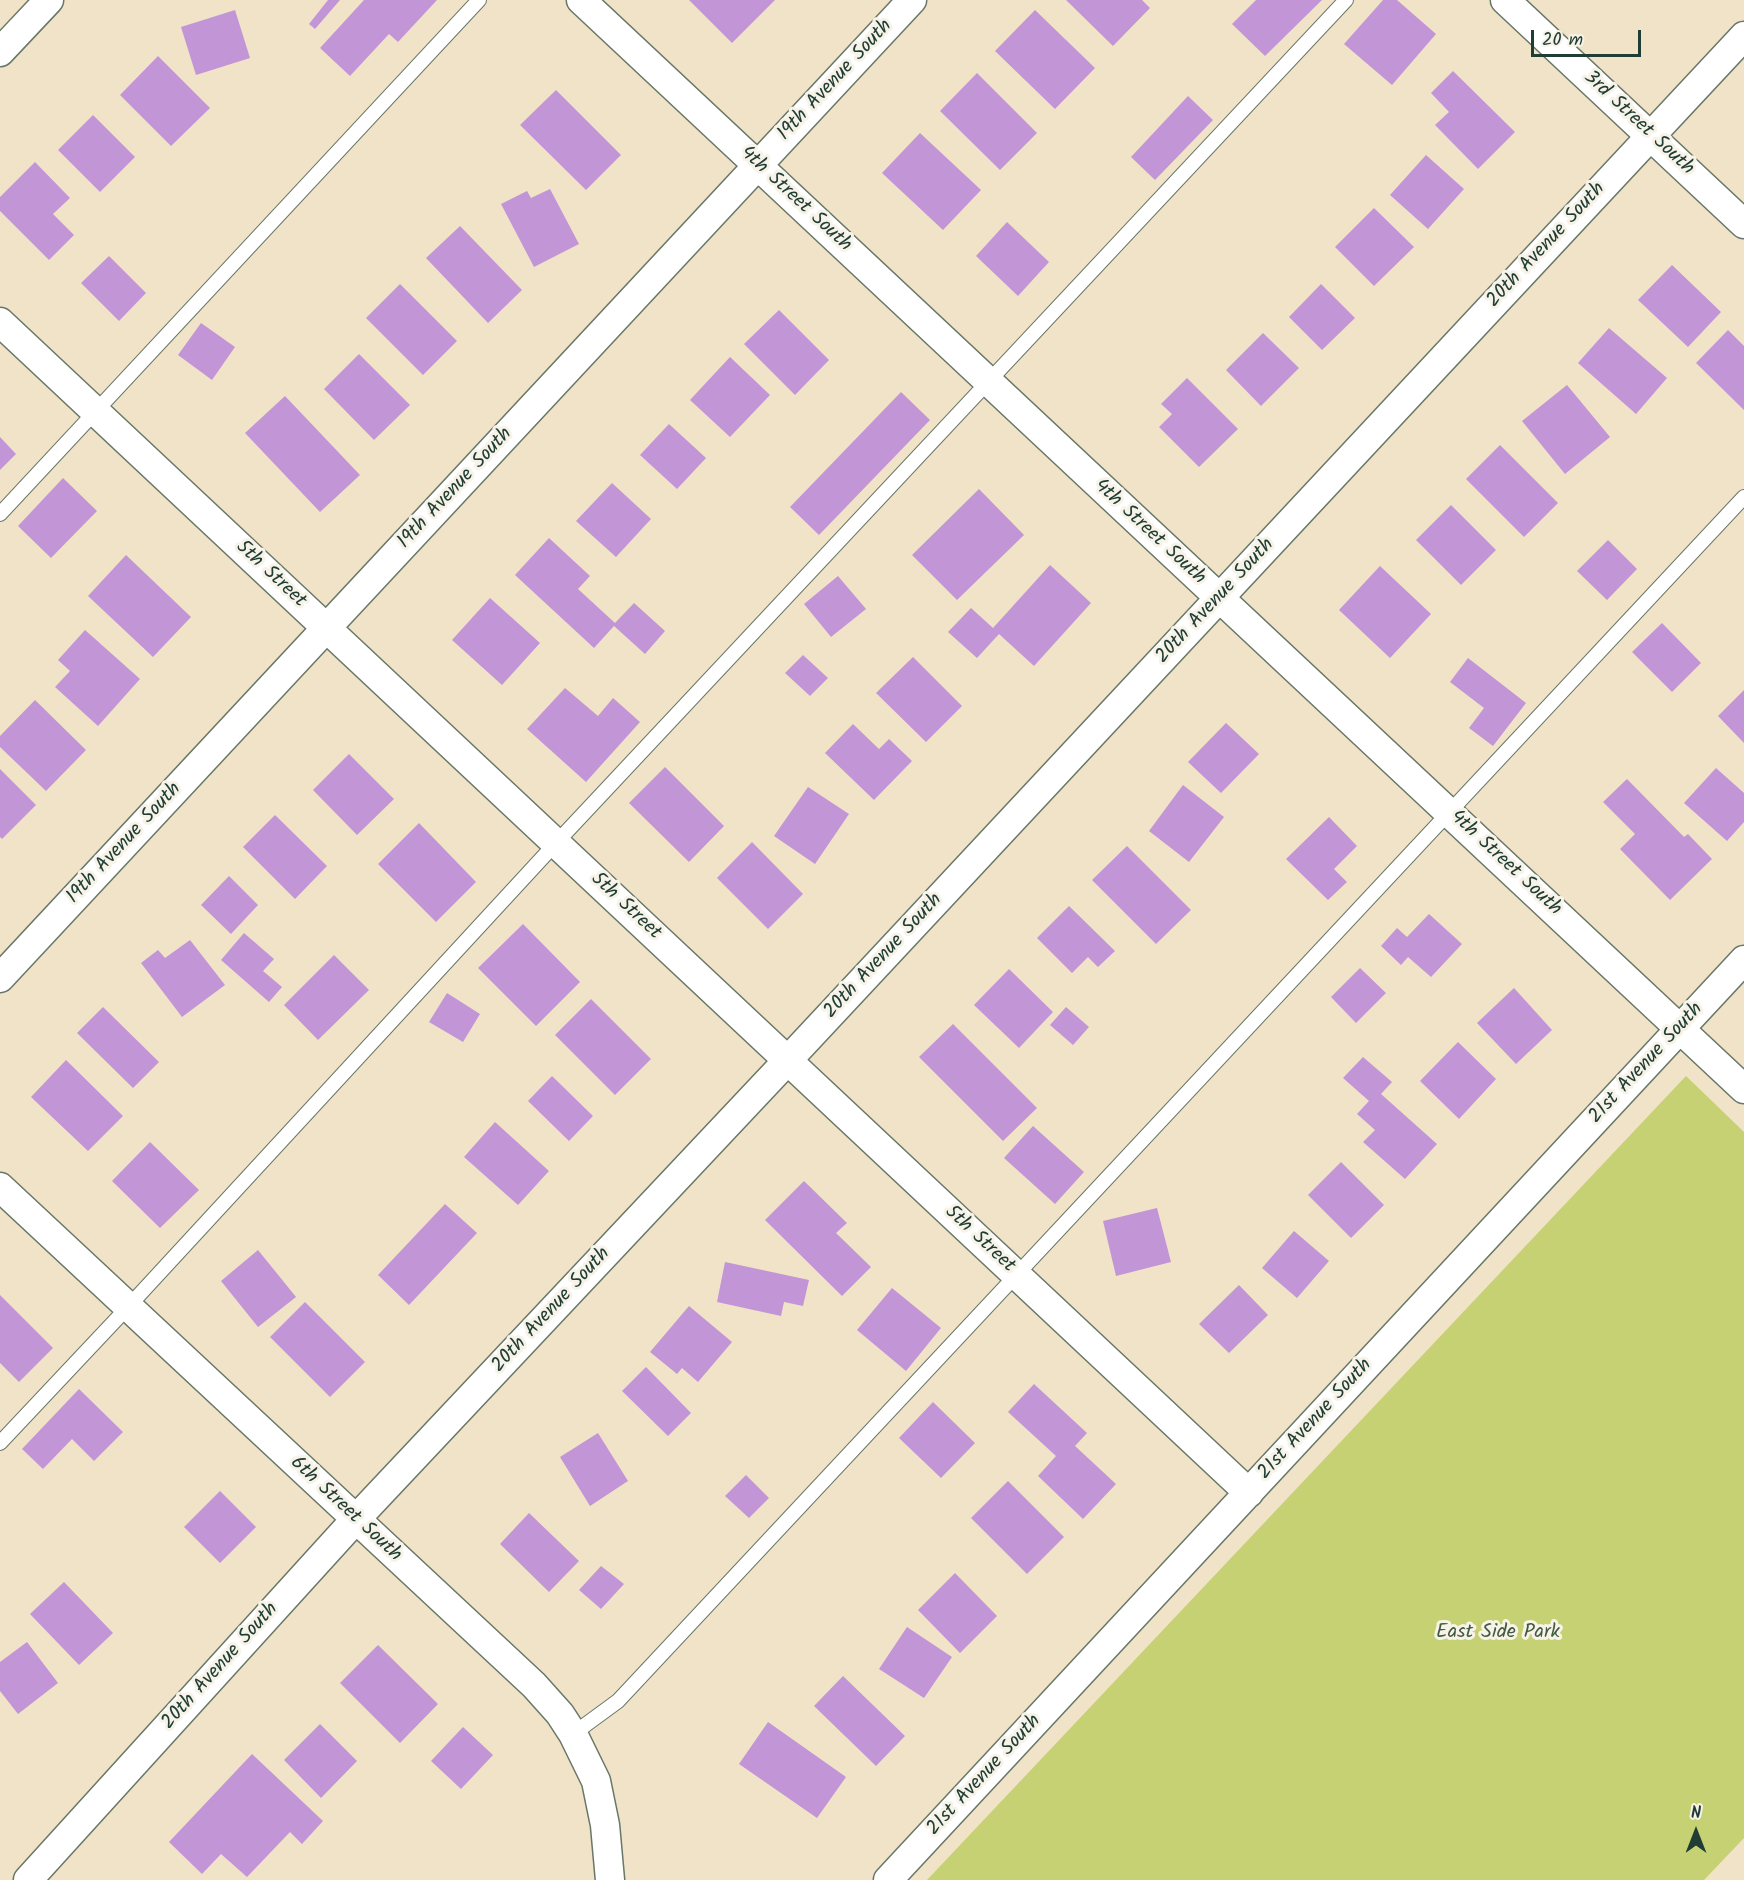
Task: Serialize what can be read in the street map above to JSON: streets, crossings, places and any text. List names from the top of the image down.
{
  "streets": {
    "street": [
      "19th Avenue South",
      "3rd Street South",
      "4th Street South",
      "20th Avenue South",
      "5th Street",
      "21st Avenue South",
      "6th Street South"
    ]
  },
  "crossings": [
    ["19th Avenue South", "4th Street South"],
    ["19th Avenue South", "5th Street"],
    ["3rd Street South", "20th Avenue South"],
    ["4th Street South", "20th Avenue South"],
    ["4th Street South", "21st Avenue South"],
    ["20th Avenue South", "5th Street"],
    ["20th Avenue South", "6th Street South"],
    ["5th Street", "21st Avenue South"]
  ],
  "parks": ["East Side Park"],
  "scale_bar": "20 m",
  "north": "top"
}
